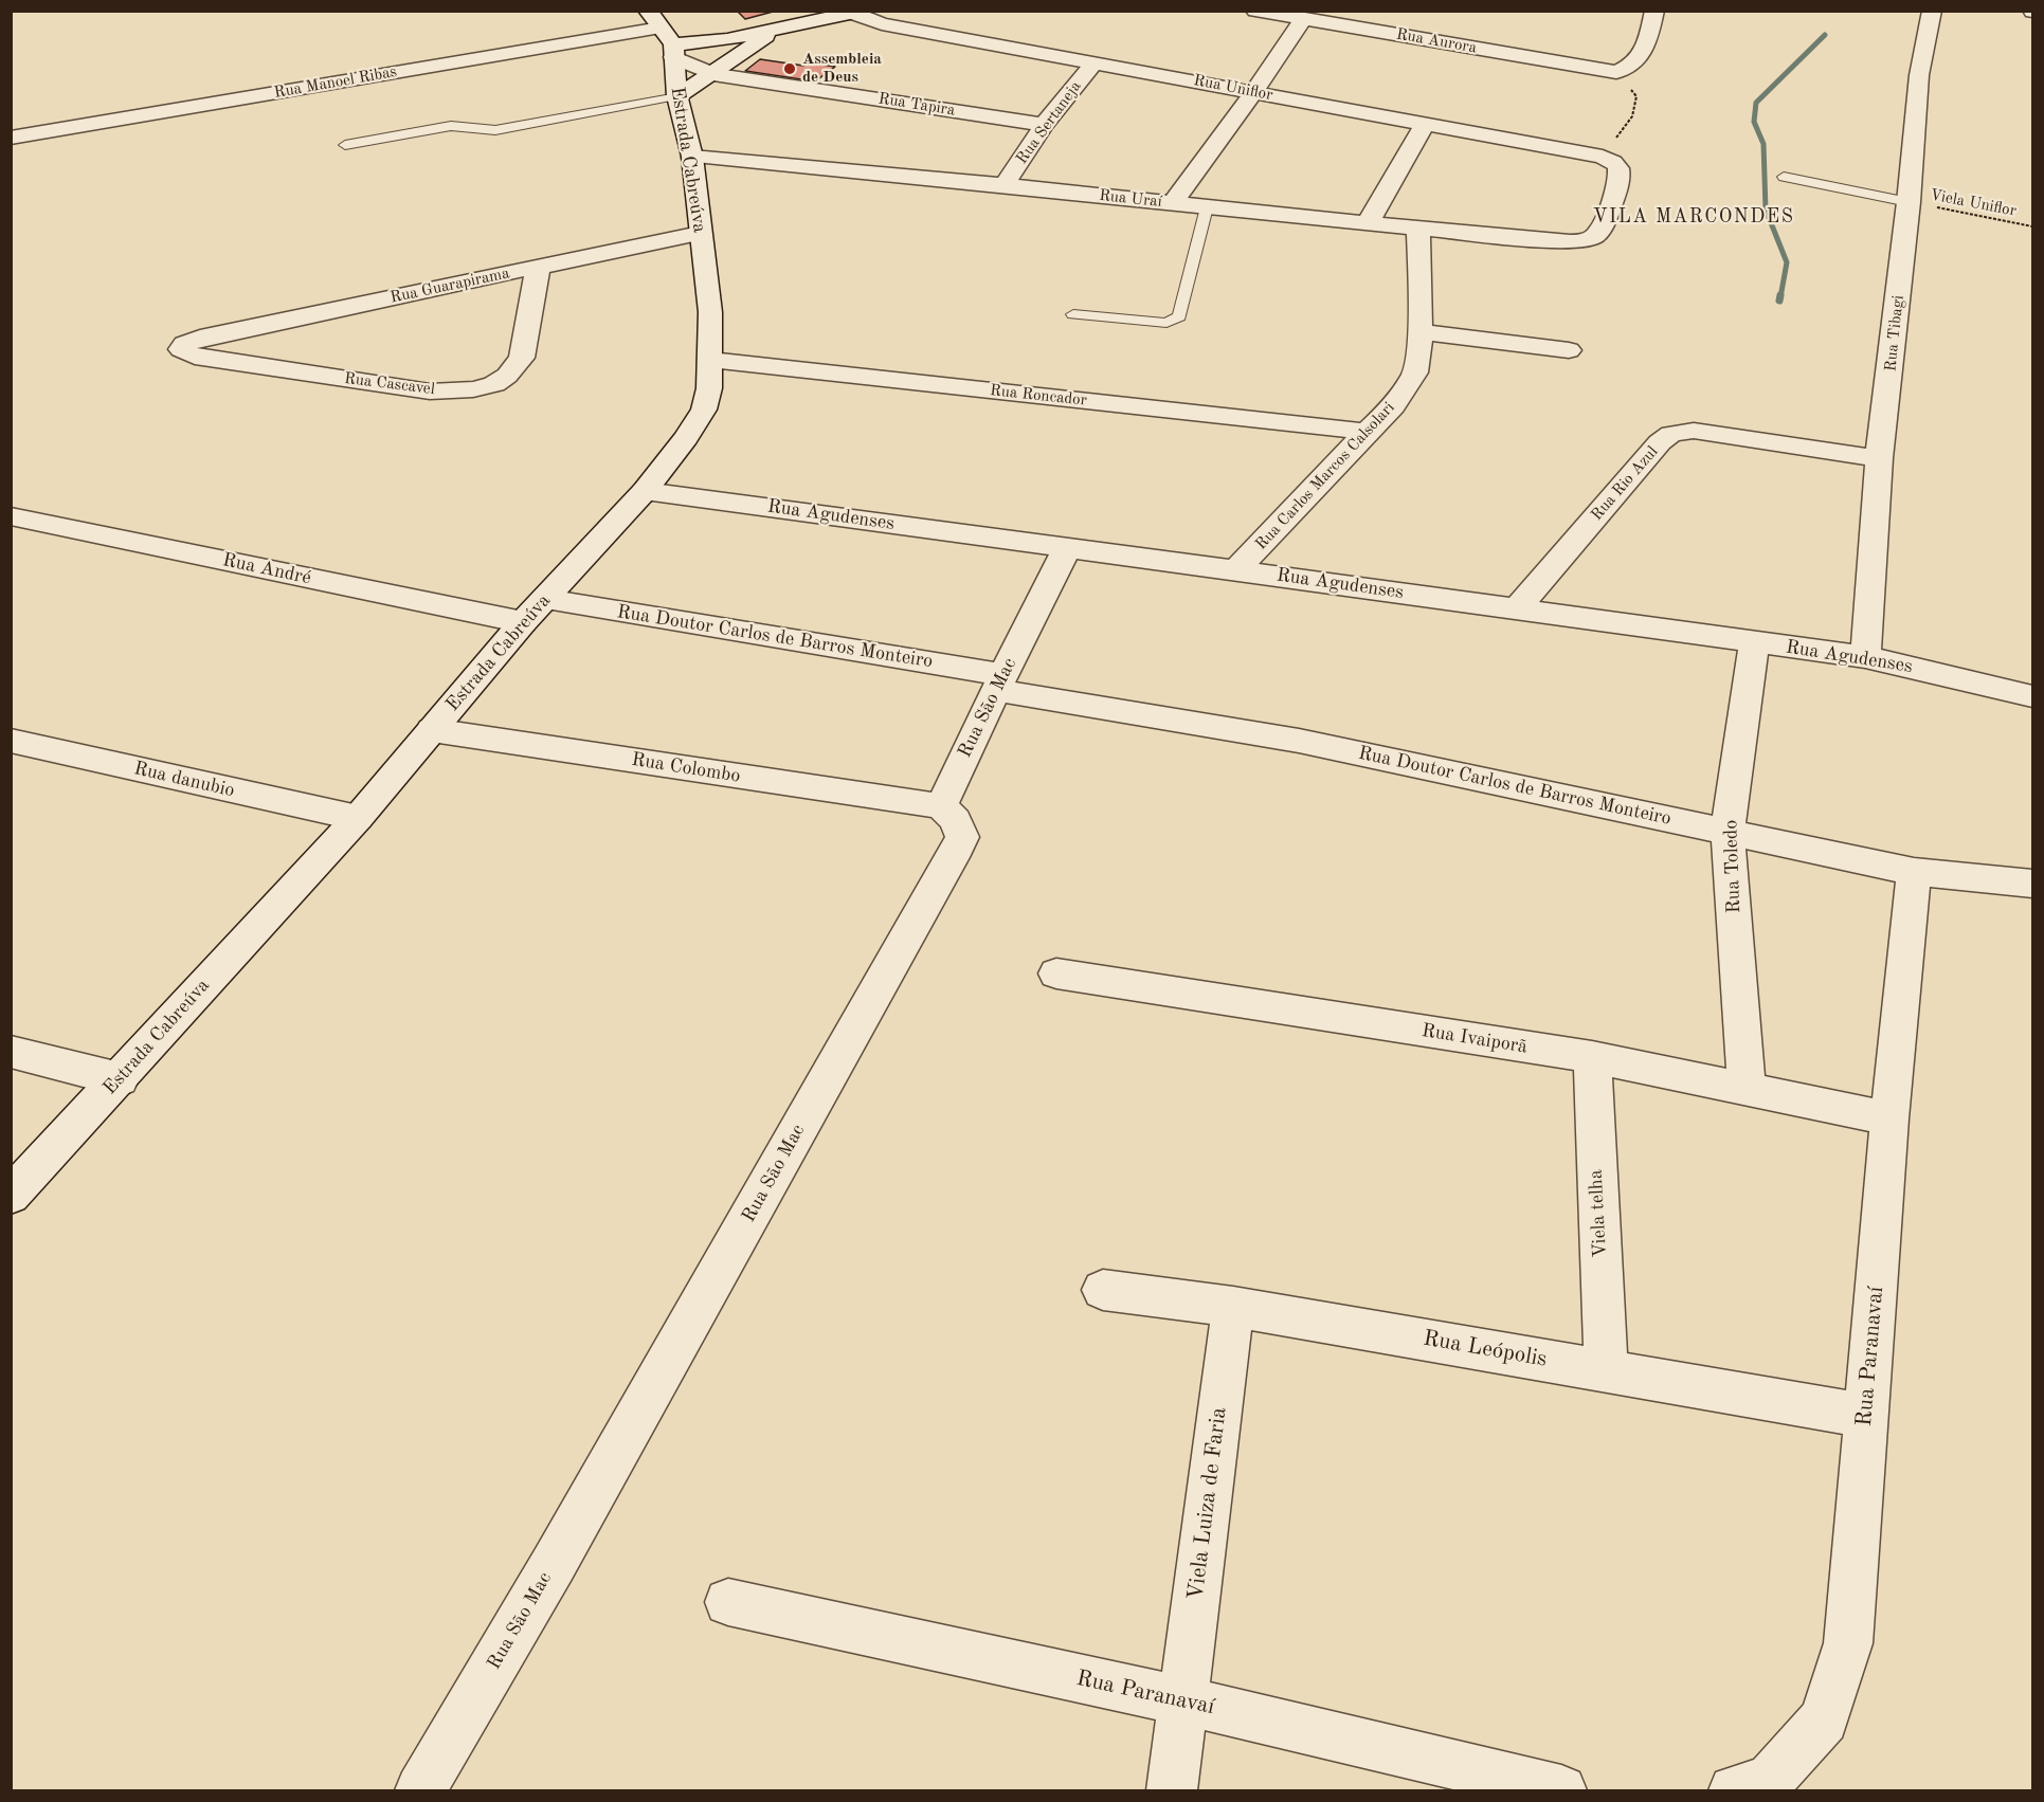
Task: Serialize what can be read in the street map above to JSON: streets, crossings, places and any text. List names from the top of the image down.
{
  "streets": {
    "street": [
      "Rua Aurora",
      "Rua Manoel Ribas",
      "Rua Uniflor",
      "Rua Tapira",
      "Rua Sertaneja",
      "Estrada Cabreúva",
      "Rua Uraí",
      "Rua Guarapirama",
      "Rua Tibagi",
      "Rua Cascavel",
      "Rua Roncador",
      "Rua Carlos Marcos Calsolari",
      "Rua Rio Azul",
      "Rua Agudenses",
      "Rua André",
      "Rua Doutor Carlos de Barros Monteiro",
      "Rua São Mac",
      "Rua Colombo",
      "Rua danubio",
      "Rua Toledo",
      "Rua Ivaiporã",
      "Viela telha",
      "Rua Leópolis",
      "Rua Paranavaí",
      "Viela Luiza de Faria"
    ],
    "path": ["Viela Uniflor"]
  },
  "crossings": [
    ["Rua Uniflor", "Rua Sertaneja"],
    ["Rua Uniflor", "Rua Uraí"],
    ["Rua Tapira", "Rua Sertaneja"],
    ["Rua Tapira", "Estrada Cabreúva"],
    ["Rua Sertaneja", "Rua Uraí"],
    ["Estrada Cabreúva", "Rua Uraí"],
    ["Estrada Cabreúva", "Rua Guarapirama"],
    ["Estrada Cabreúva", "Rua Roncador"],
    ["Estrada Cabreúva", "Rua Agudenses"],
    ["Estrada Cabreúva", "Rua André"],
    ["Estrada Cabreúva", "Rua Doutor Carlos de Barros Monteiro"],
    ["Estrada Cabreúva", "Rua Colombo"],
    ["Estrada Cabreúva", "Rua danubio"],
    ["Rua Uraí", "Rua Carlos Marcos Calsolari"],
    ["Viela Uniflor", "Rua Tibagi"],
    ["Rua Guarapirama", "Rua Cascavel"],
    ["Rua Tibagi", "Rua Rio Azul"],
    ["Rua Tibagi", "Rua Agudenses"],
    ["Rua Roncador", "Rua Carlos Marcos Calsolari"],
    ["Rua Carlos Marcos Calsolari", "Rua Agudenses"],
    ["Rua Rio Azul", "Rua Agudenses"],
    ["Rua Agudenses", "Rua São Mac"],
    ["Rua Agudenses", "Rua Toledo"],
    ["Rua Doutor Carlos de Barros Monteiro", "Rua São Mac"],
    ["Rua Doutor Carlos de Barros Monteiro", "Rua Toledo"],
    ["Rua Doutor Carlos de Barros Monteiro", "Rua Paranavaí"],
    ["Rua São Mac", "Rua Colombo"],
    ["Rua Toledo", "Rua Ivaiporã"],
    ["Rua Ivaiporã", "Viela telha"],
    ["Rua Ivaiporã", "Rua Paranavaí"],
    ["Viela telha", "Rua Leópolis"],
    ["Rua Leópolis", "Rua Paranavaí"],
    ["Rua Leópolis", "Viela Luiza de Faria"],
    ["Rua Paranavaí", "Viela Luiza de Faria"]
  ],
  "districts": ["VILA MARCONDES"],
  "places": ["Assembleia de Deus"]
}
